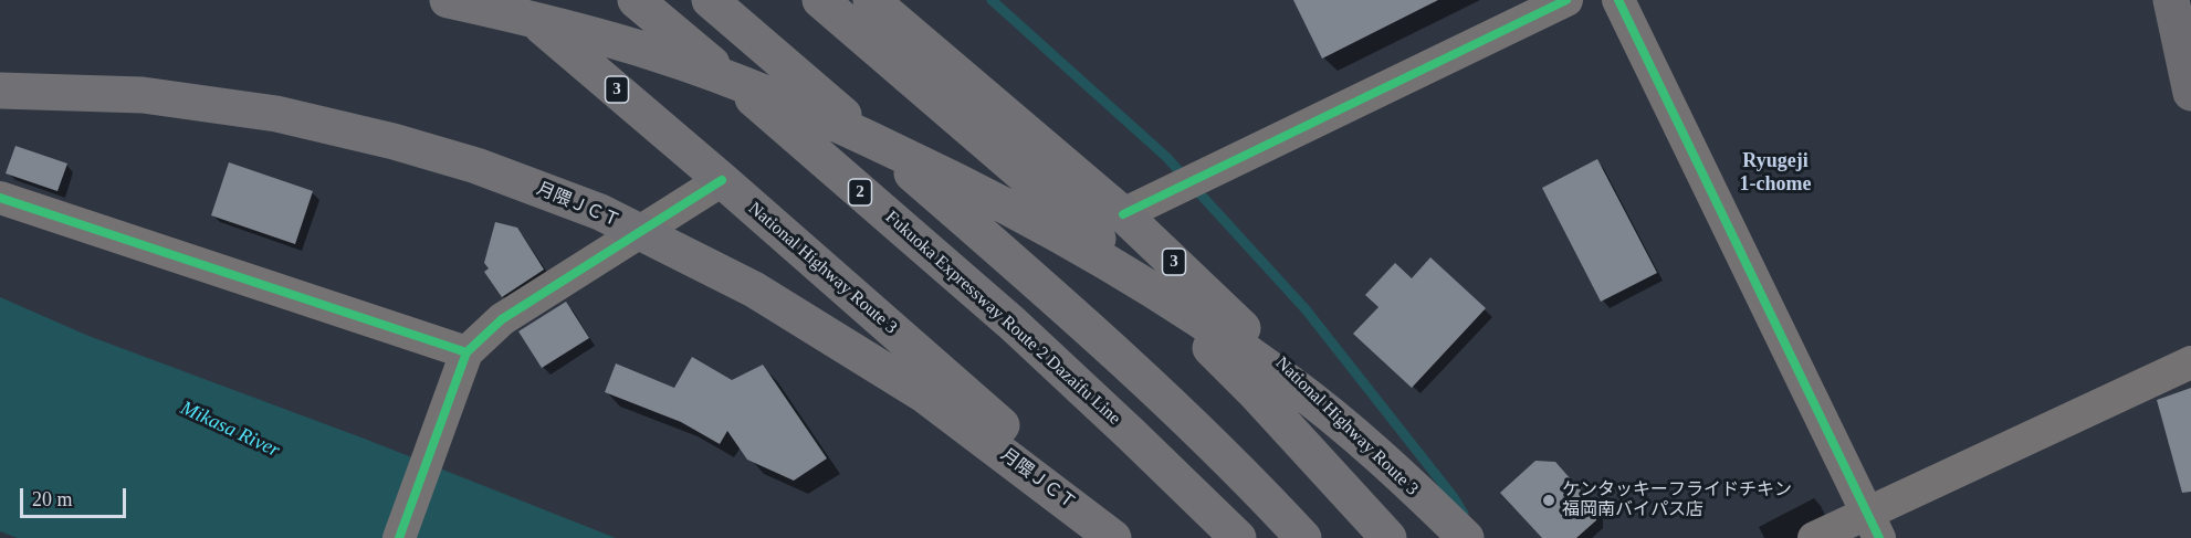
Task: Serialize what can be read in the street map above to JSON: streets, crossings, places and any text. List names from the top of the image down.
{
  "streets": {
    "highway": [
      "3",
      "2",
      "月隈ＪＣＴ",
      "National Highway Route 3",
      "Fukuoka Expressway Route 2 Dazaifu Line"
    ]
  },
  "districts": ["Ryugeji 1-chome"],
  "water": ["Mikasa River"],
  "places": ["ケンタッキーフライドチキン 福岡南バイパス店"],
  "scale_bar": "20 m"
}
